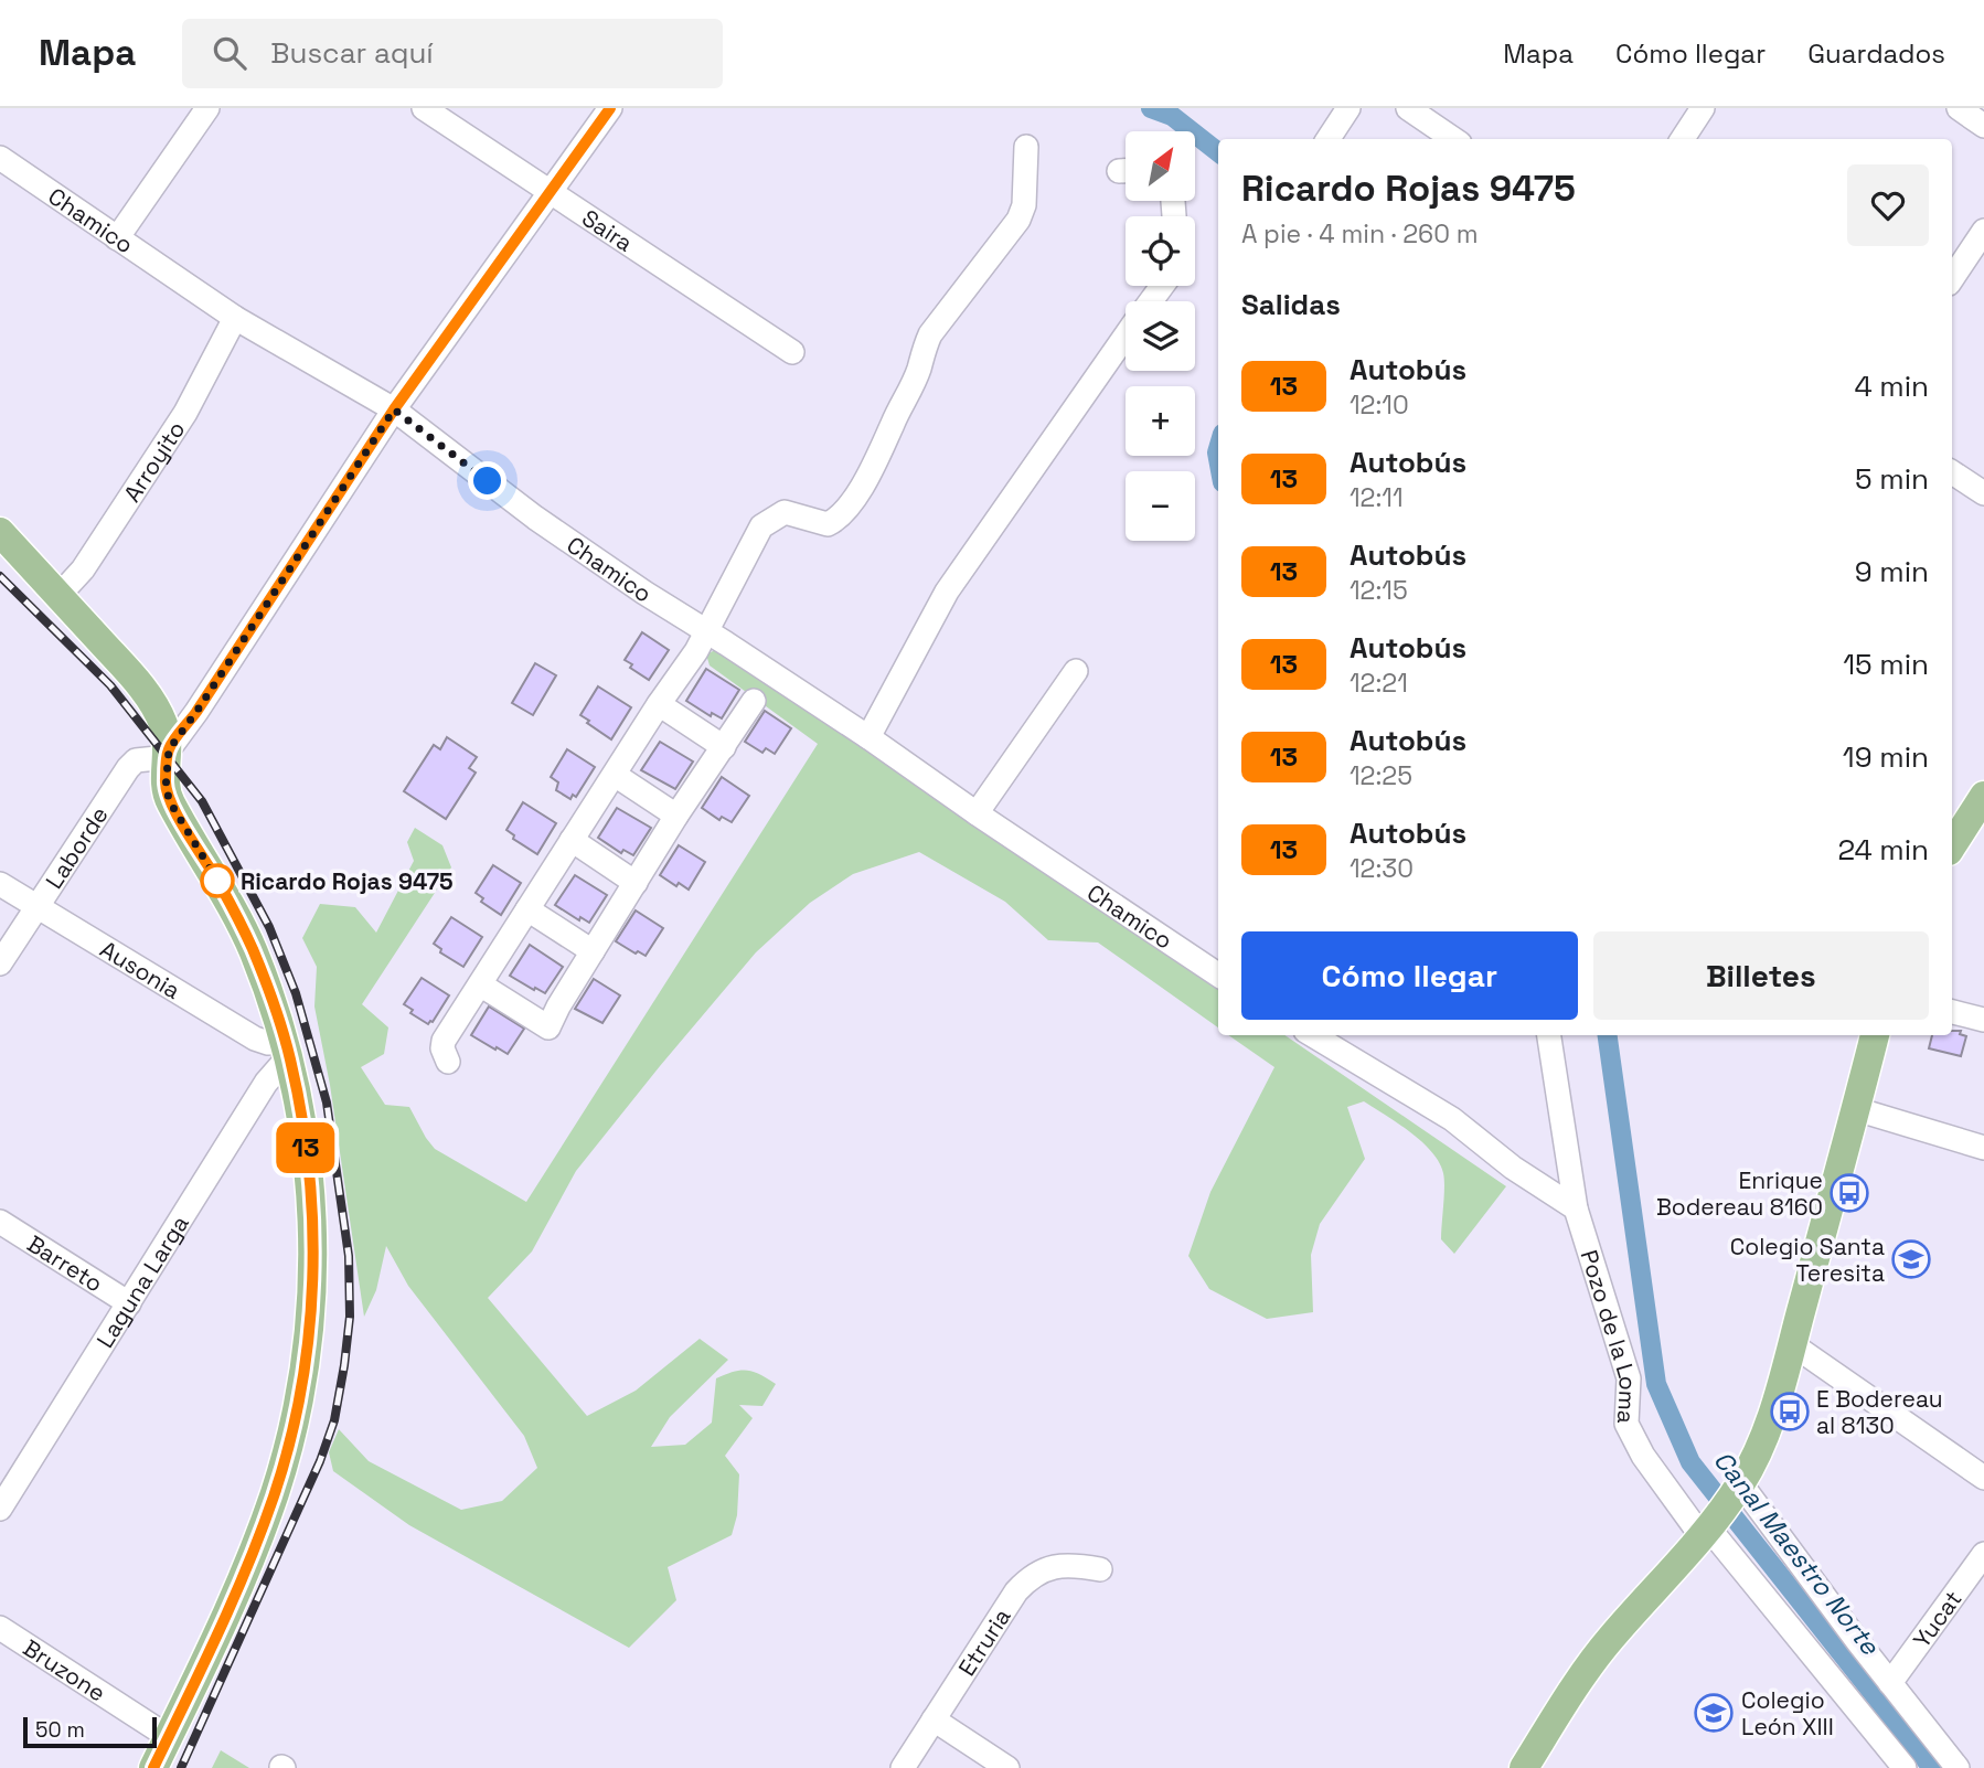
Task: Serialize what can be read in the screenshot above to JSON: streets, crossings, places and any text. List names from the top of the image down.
{
  "streets": {
    "street": [
      "Chamico",
      "Saira",
      "Arroyito",
      "Laborde",
      "Ausonia",
      "Barreto",
      "Laguna Larga",
      "Pozo de la Loma",
      "Yucat",
      "Etruria",
      "Bruzone"
    ]
  },
  "crossings": [
    ["Chamico", "Arroyito"],
    ["Laborde", "Ausonia"],
    ["Ausonia", "Laguna Larga"],
    ["Barreto", "Laguna Larga"]
  ],
  "water": ["Canal Maestro Norte"],
  "places": {
    "other": ["Ricardo Rojas 9475"],
    "bus stop": ["Enrique Bodereau 8160", "E Bodereau al 8130"],
    "school or university": ["Colegio Santa Teresita", "Colegio León XIII"]
  },
  "lines": ["bus line 13"],
  "scale_bar": "50 m",
  "north": "top right",
  "page": {
    "header": "Mapa",
    "search": "Buscar aquí",
    "nav": ["Mapa", "Cómo llegar", "Guardados"],
    "on_map": "13",
    "map_buttons": ["+", "−"],
    "heading": [
      ["Ricardo Rojas 9475", "A pie · 4 min · 260 m"],
      "Salidas"
    ],
    "list": [
      {
        "mark": "13",
        "name": "Autobús",
        "note": "12:10",
        "value": "4 min"
      },
      {
        "mark": "13",
        "name": "Autobús",
        "note": "12:11",
        "value": "5 min"
      },
      {
        "mark": "13",
        "name": "Autobús",
        "note": "12:15",
        "value": "9 min"
      },
      {
        "mark": "13",
        "name": "Autobús",
        "note": "12:21",
        "value": "15 min"
      },
      {
        "mark": "13",
        "name": "Autobús",
        "note": "12:25",
        "value": "19 min"
      },
      {
        "mark": "13",
        "name": "Autobús",
        "note": "12:30",
        "value": "24 min"
      }
    ],
    "buttons": ["Cómo llegar", "Billetes"],
    "scale": "50 m"
  }
}
